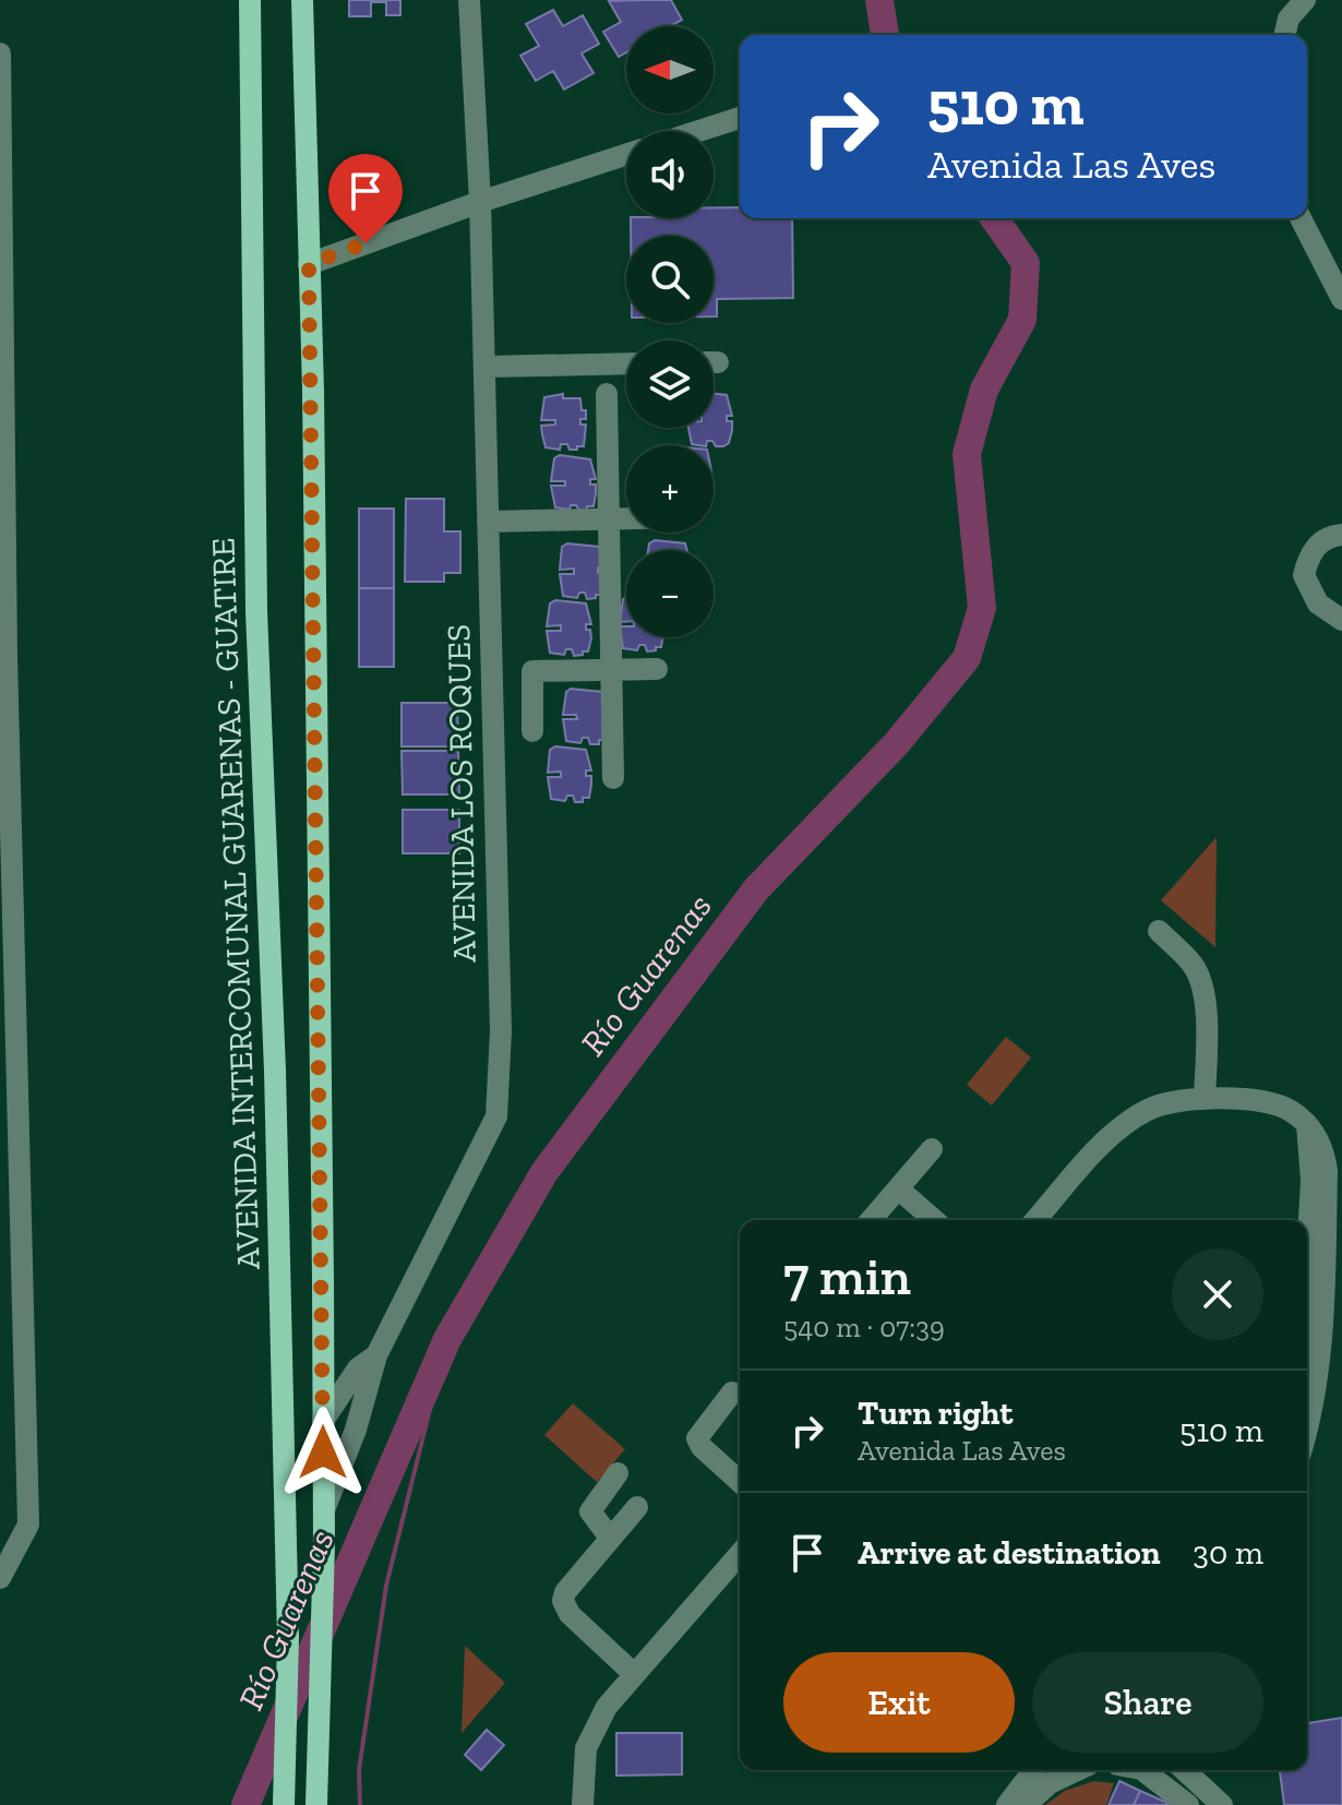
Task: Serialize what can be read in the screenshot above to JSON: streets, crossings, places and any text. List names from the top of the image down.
{
  "streets": {
    "main road": ["AVENIDA INTERCOMUNAL GUARENAS - GUATIRE"],
    "street": ["AVENIDA LOS ROQUES"]
  },
  "water": ["Río Guarenas"],
  "north": "left",
  "page": {
    "map_buttons": ["+", "−"],
    "turn": ["510 m", "Avenida Las Aves"],
    "heading": ["7 min", "540 m · 07:39"],
    "list": [
      {
        "name": "Turn right",
        "note": "Avenida Las Aves",
        "value": "510 m"
      },
      {
        "name": "Arrive at destination",
        "value": "30 m"
      }
    ],
    "buttons": ["Exit", "Share"]
  }
}
